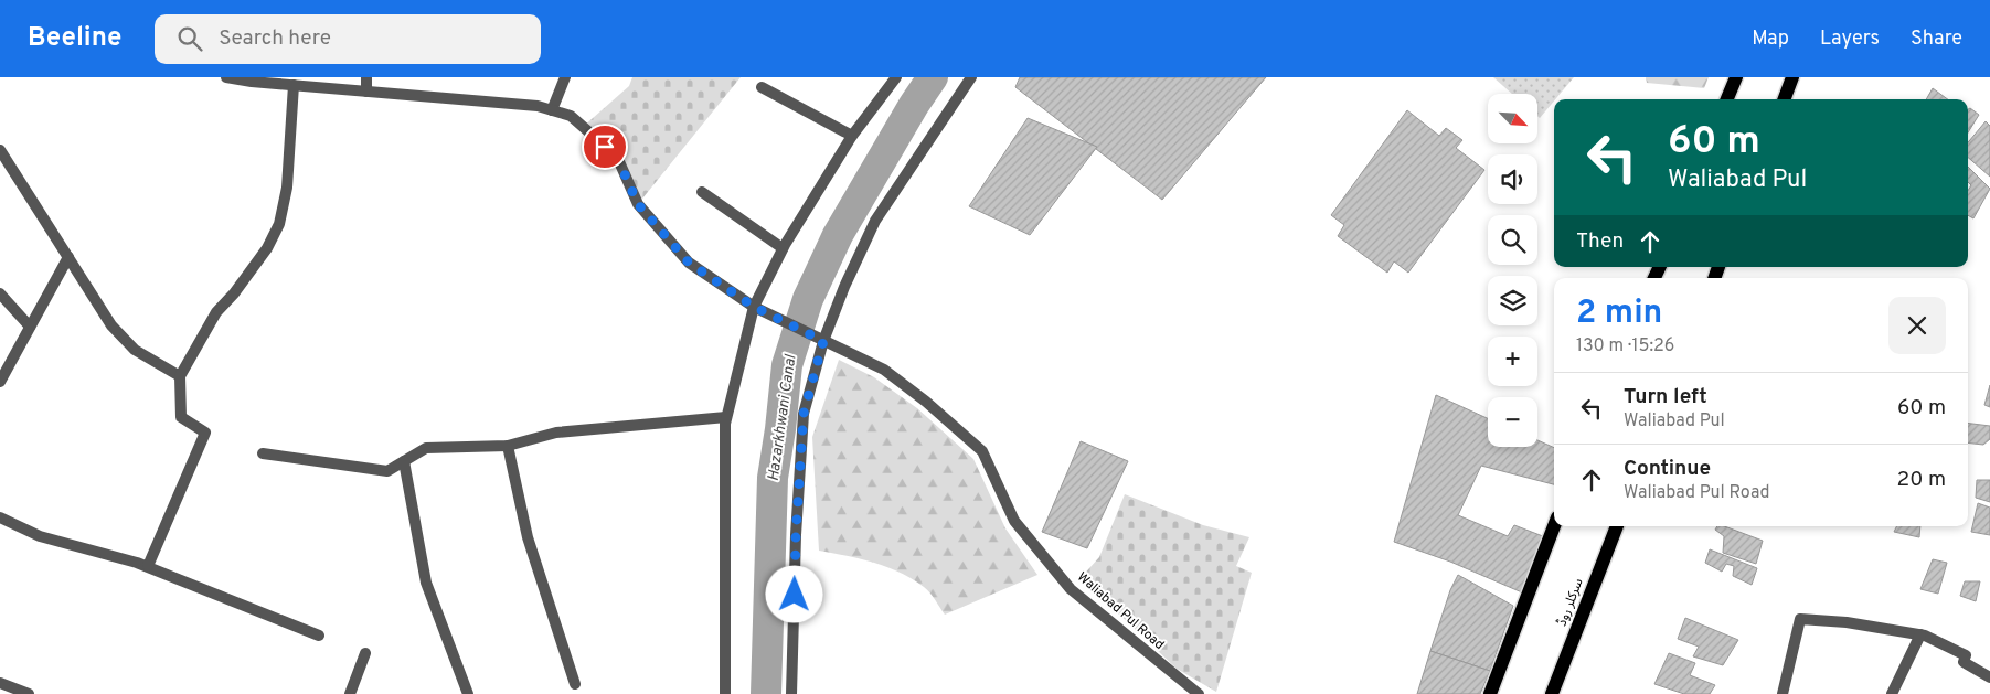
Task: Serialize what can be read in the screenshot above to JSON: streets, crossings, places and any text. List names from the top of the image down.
{
  "streets": {
    "main road": ["سرکلر روڈ"],
    "street": ["Waliabad Pul Road"]
  },
  "water": ["Hazarkhwani Canal"],
  "north": "bottom right",
  "page": {
    "header": "Beeline",
    "search": "Search here",
    "nav": ["Map", "Layers", "Share"],
    "map_buttons": ["+", "−"],
    "turn": ["60 m", "Waliabad Pul"],
    "then": "Then",
    "heading": ["2 min", "130 m · 15:26"],
    "list": [
      {
        "name": "Turn left",
        "note": "Waliabad Pul",
        "value": "60 m"
      },
      {
        "name": "Continue",
        "note": "Waliabad Pul Road",
        "value": "20 m"
      }
    ]
  }
}
